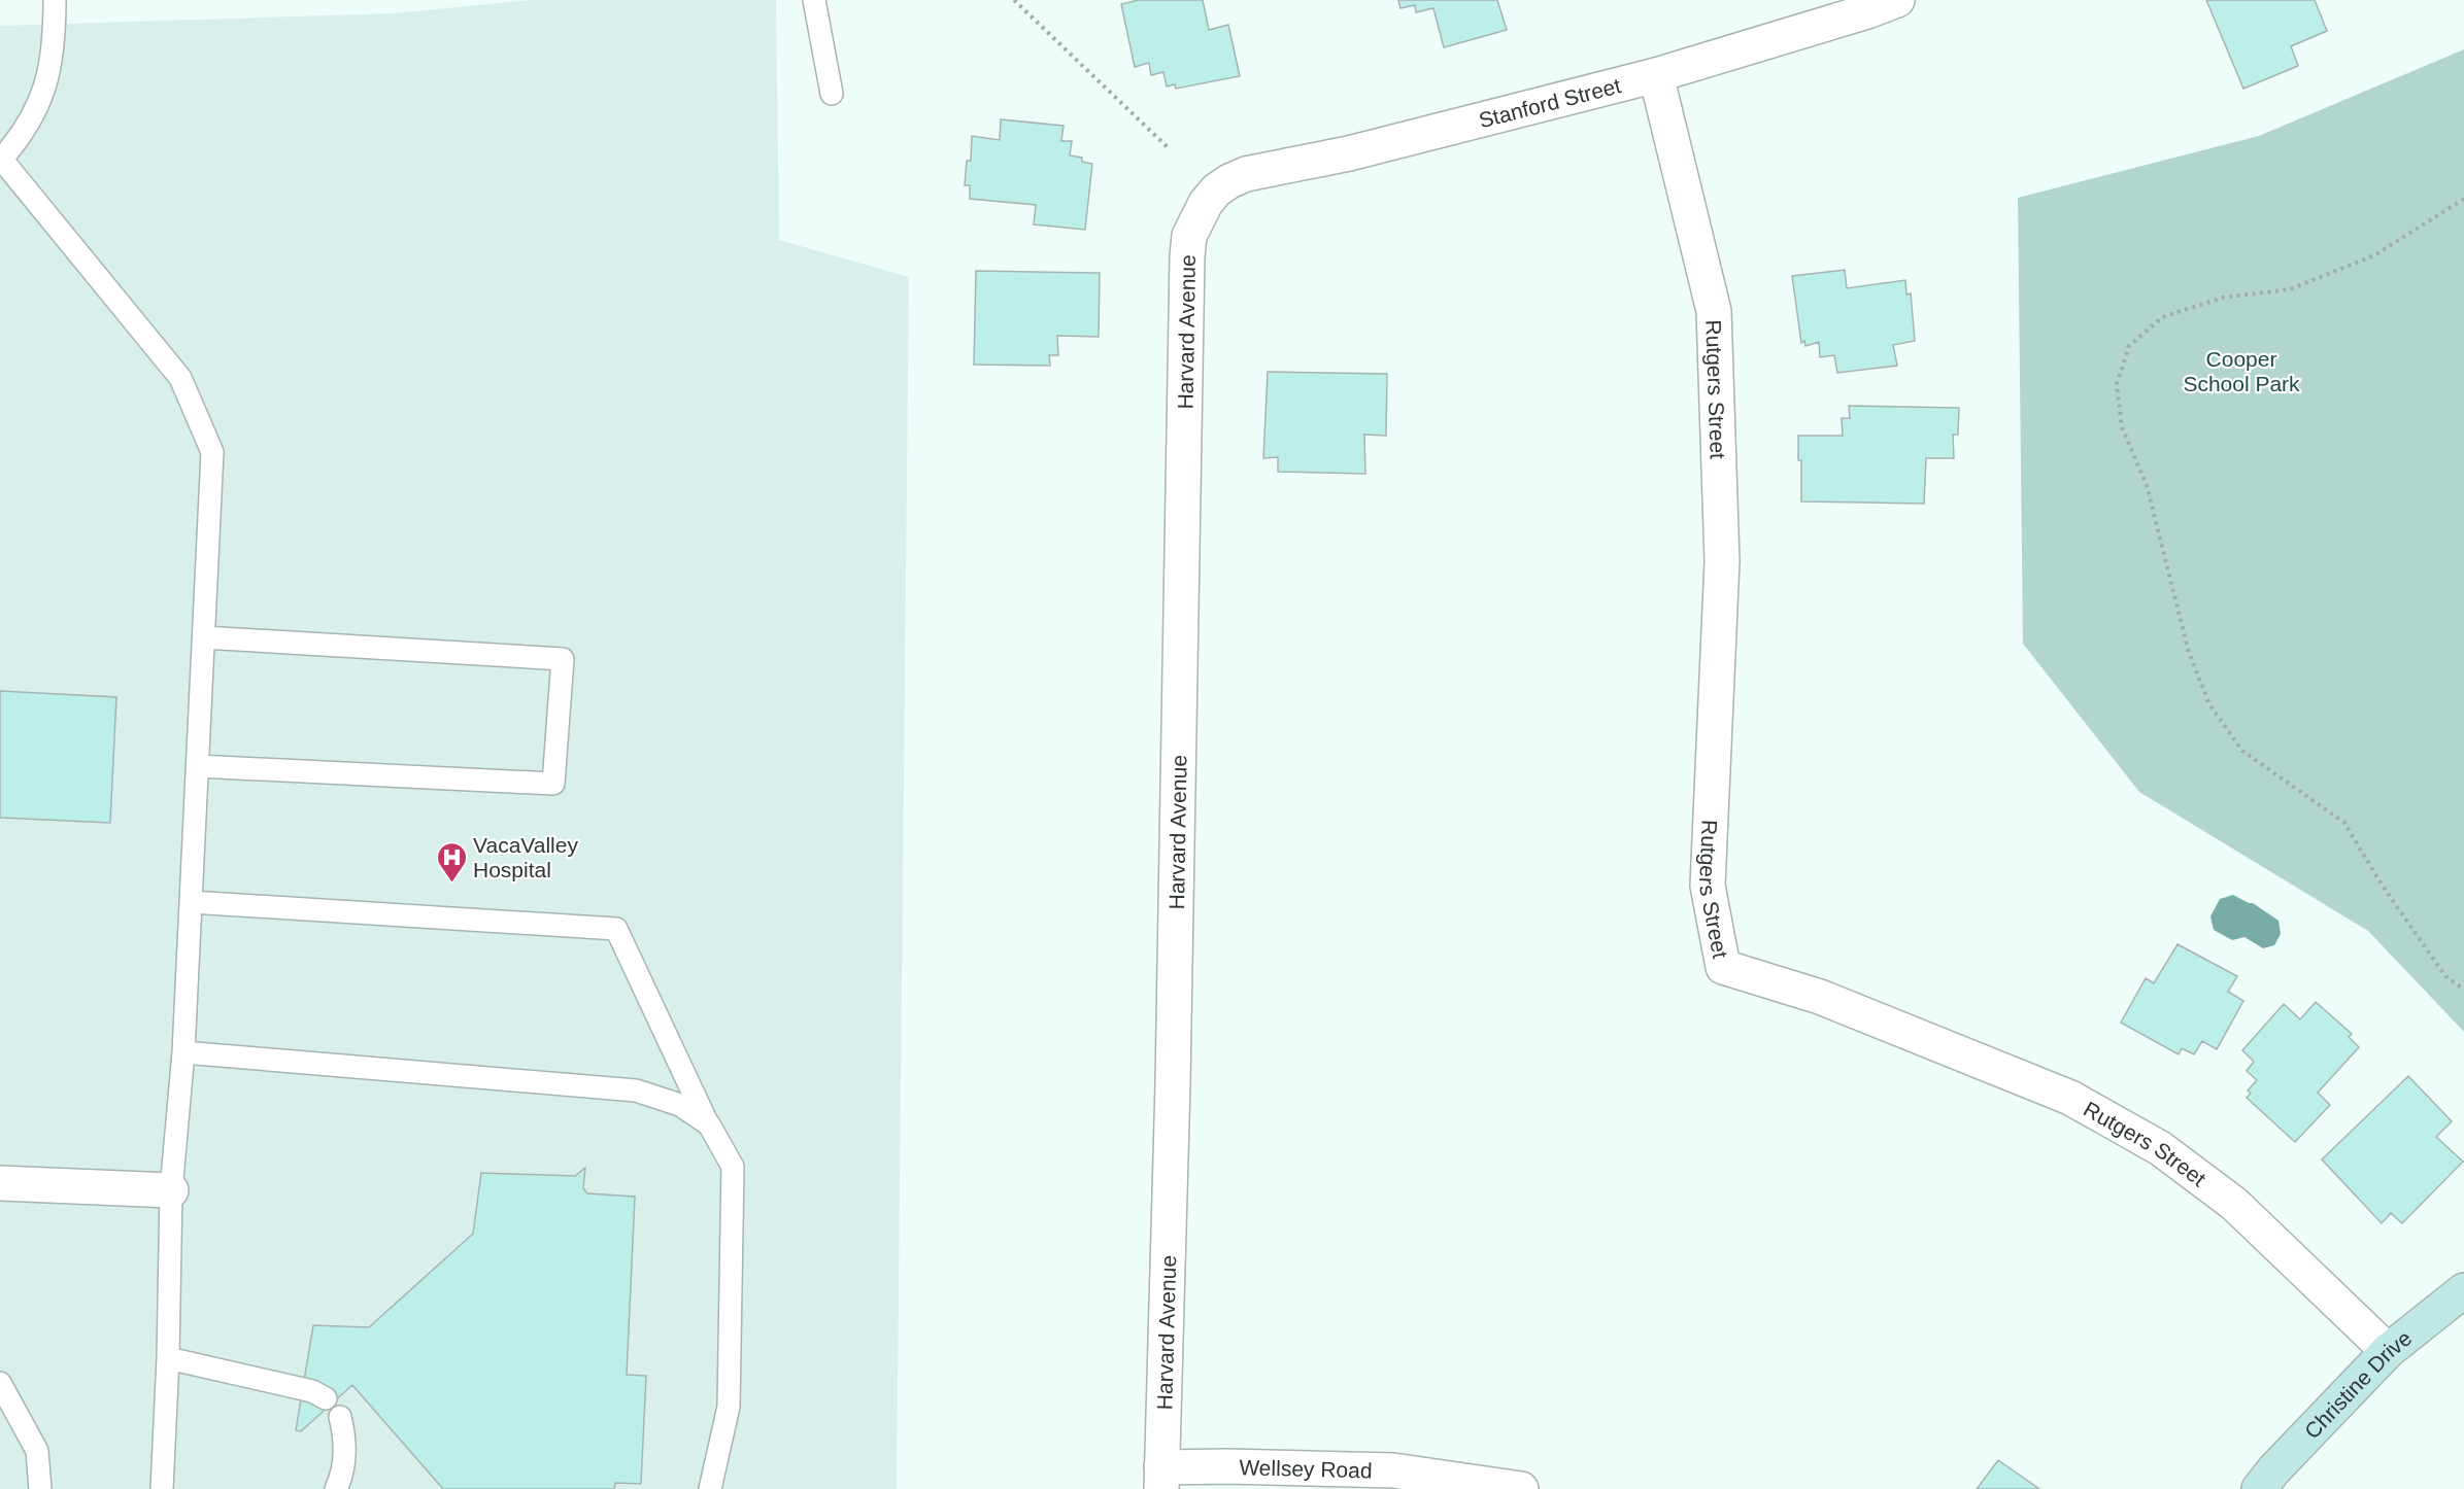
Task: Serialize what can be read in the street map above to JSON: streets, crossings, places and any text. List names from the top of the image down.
{
  "streets": {
    "street": [
      "Stanford Street",
      "Harvard Avenue",
      "Rutgers Street",
      "Christine Drive",
      "Wellsey Road"
    ]
  },
  "crossings": [
    ["Stanford Street", "Harvard Avenue"],
    ["Stanford Street", "Rutgers Street"],
    ["Harvard Avenue", "Wellsey Road"],
    ["Rutgers Street", "Christine Drive"]
  ],
  "parks": ["Cooper School Park"],
  "places": {
    "hospital": ["VacaValley Hospital"]
  }
}
